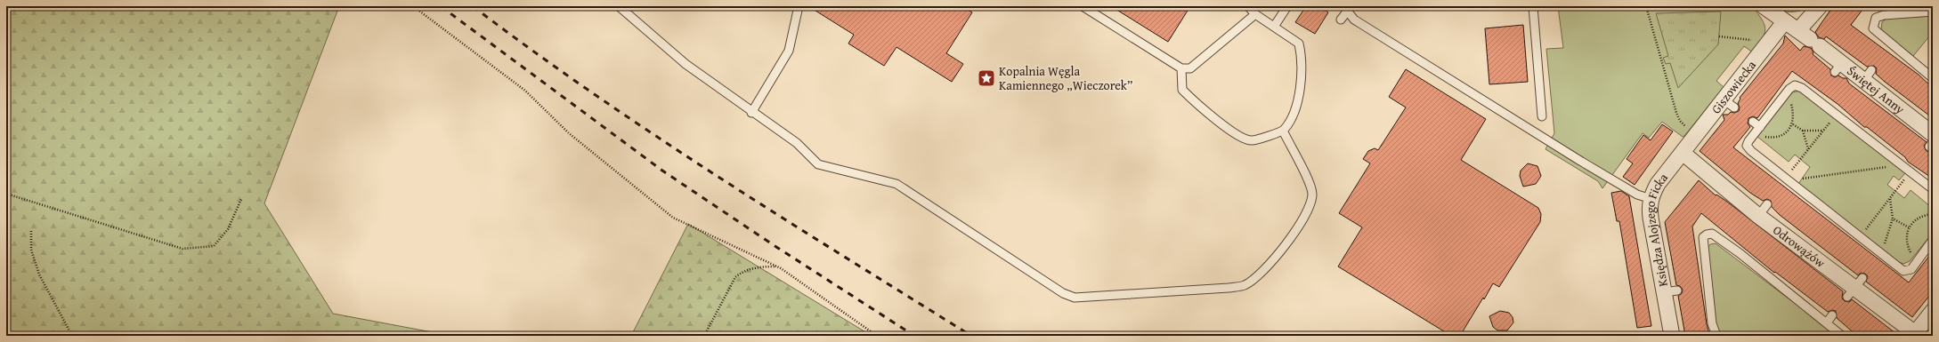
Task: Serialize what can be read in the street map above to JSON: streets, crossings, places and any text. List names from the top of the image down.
{
  "streets": {
    "street": [
      "Giszowiecka",
      "Świętej Anny",
      "Księdza Alojzego Ficka",
      "Odrowążów"
    ]
  },
  "crossings": [
    ["Giszowiecka", "Świętej Anny"],
    ["Giszowiecka", "Księdza Alojzego Ficka"],
    ["Giszowiecka", "Odrowążów"],
    ["Księdza Alojzego Ficka", "Odrowążów"]
  ],
  "places": {
    "place": ["Kopalnia Węgla Kamiennego „Wieczorek”"]
  }
}
